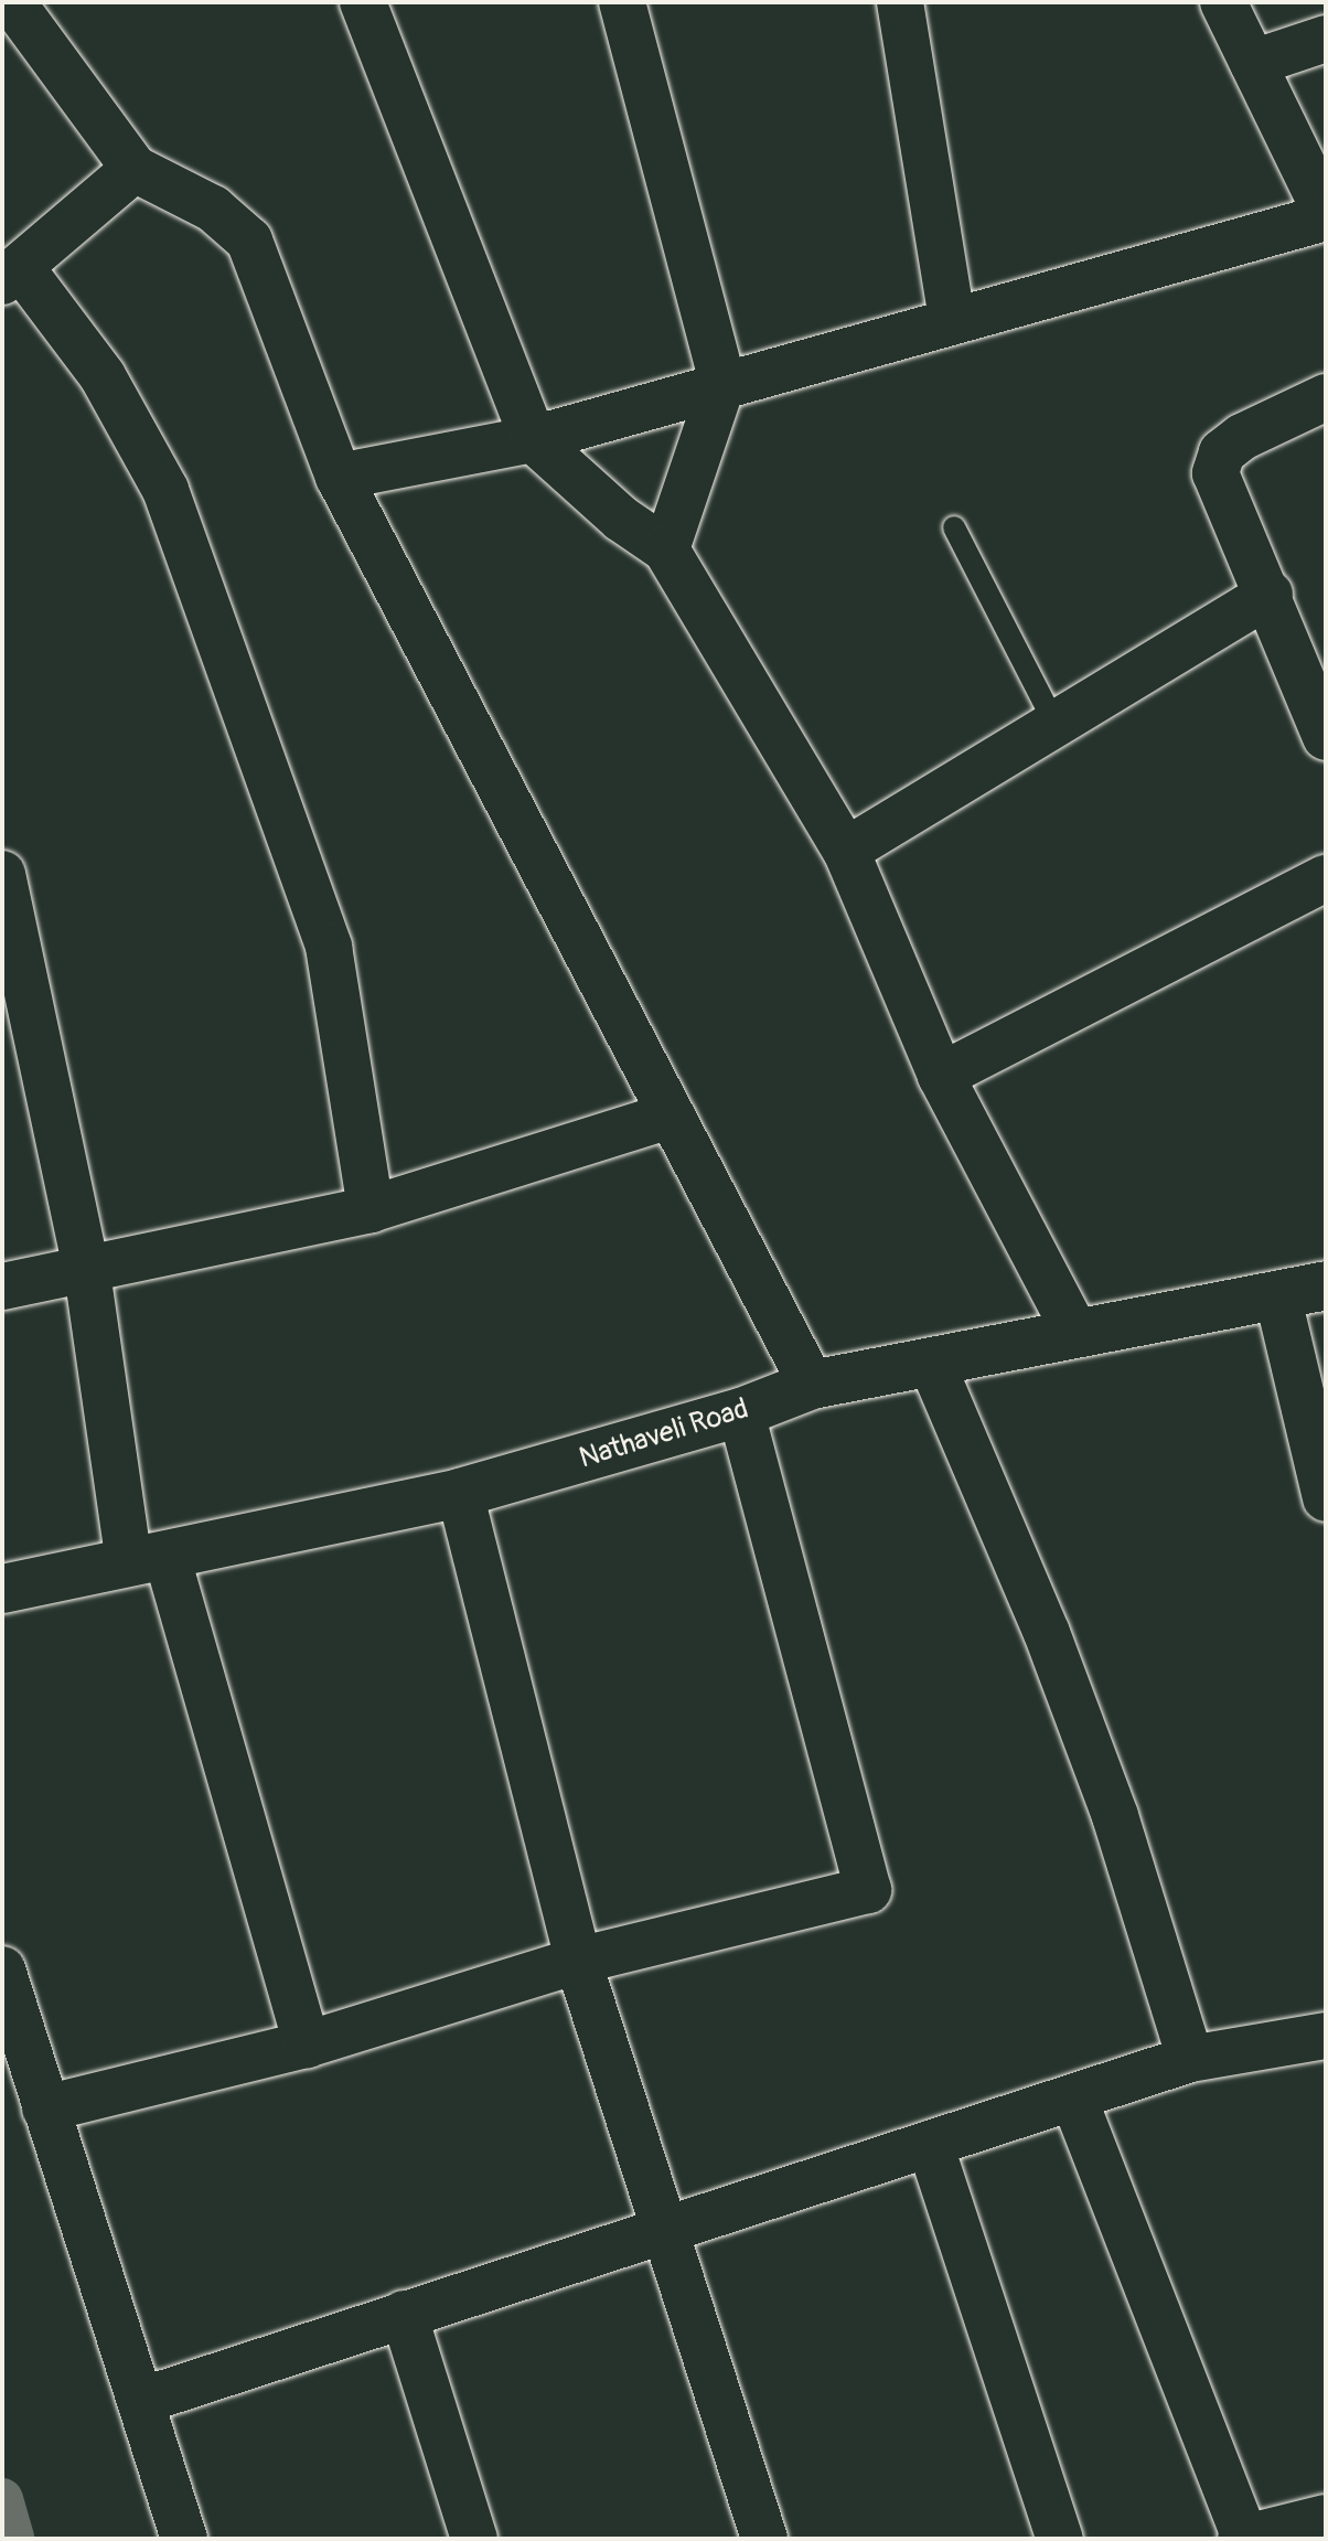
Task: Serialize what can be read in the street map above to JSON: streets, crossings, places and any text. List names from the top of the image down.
{
  "streets": {
    "street": ["Nathaveli Road"]
  }
}
